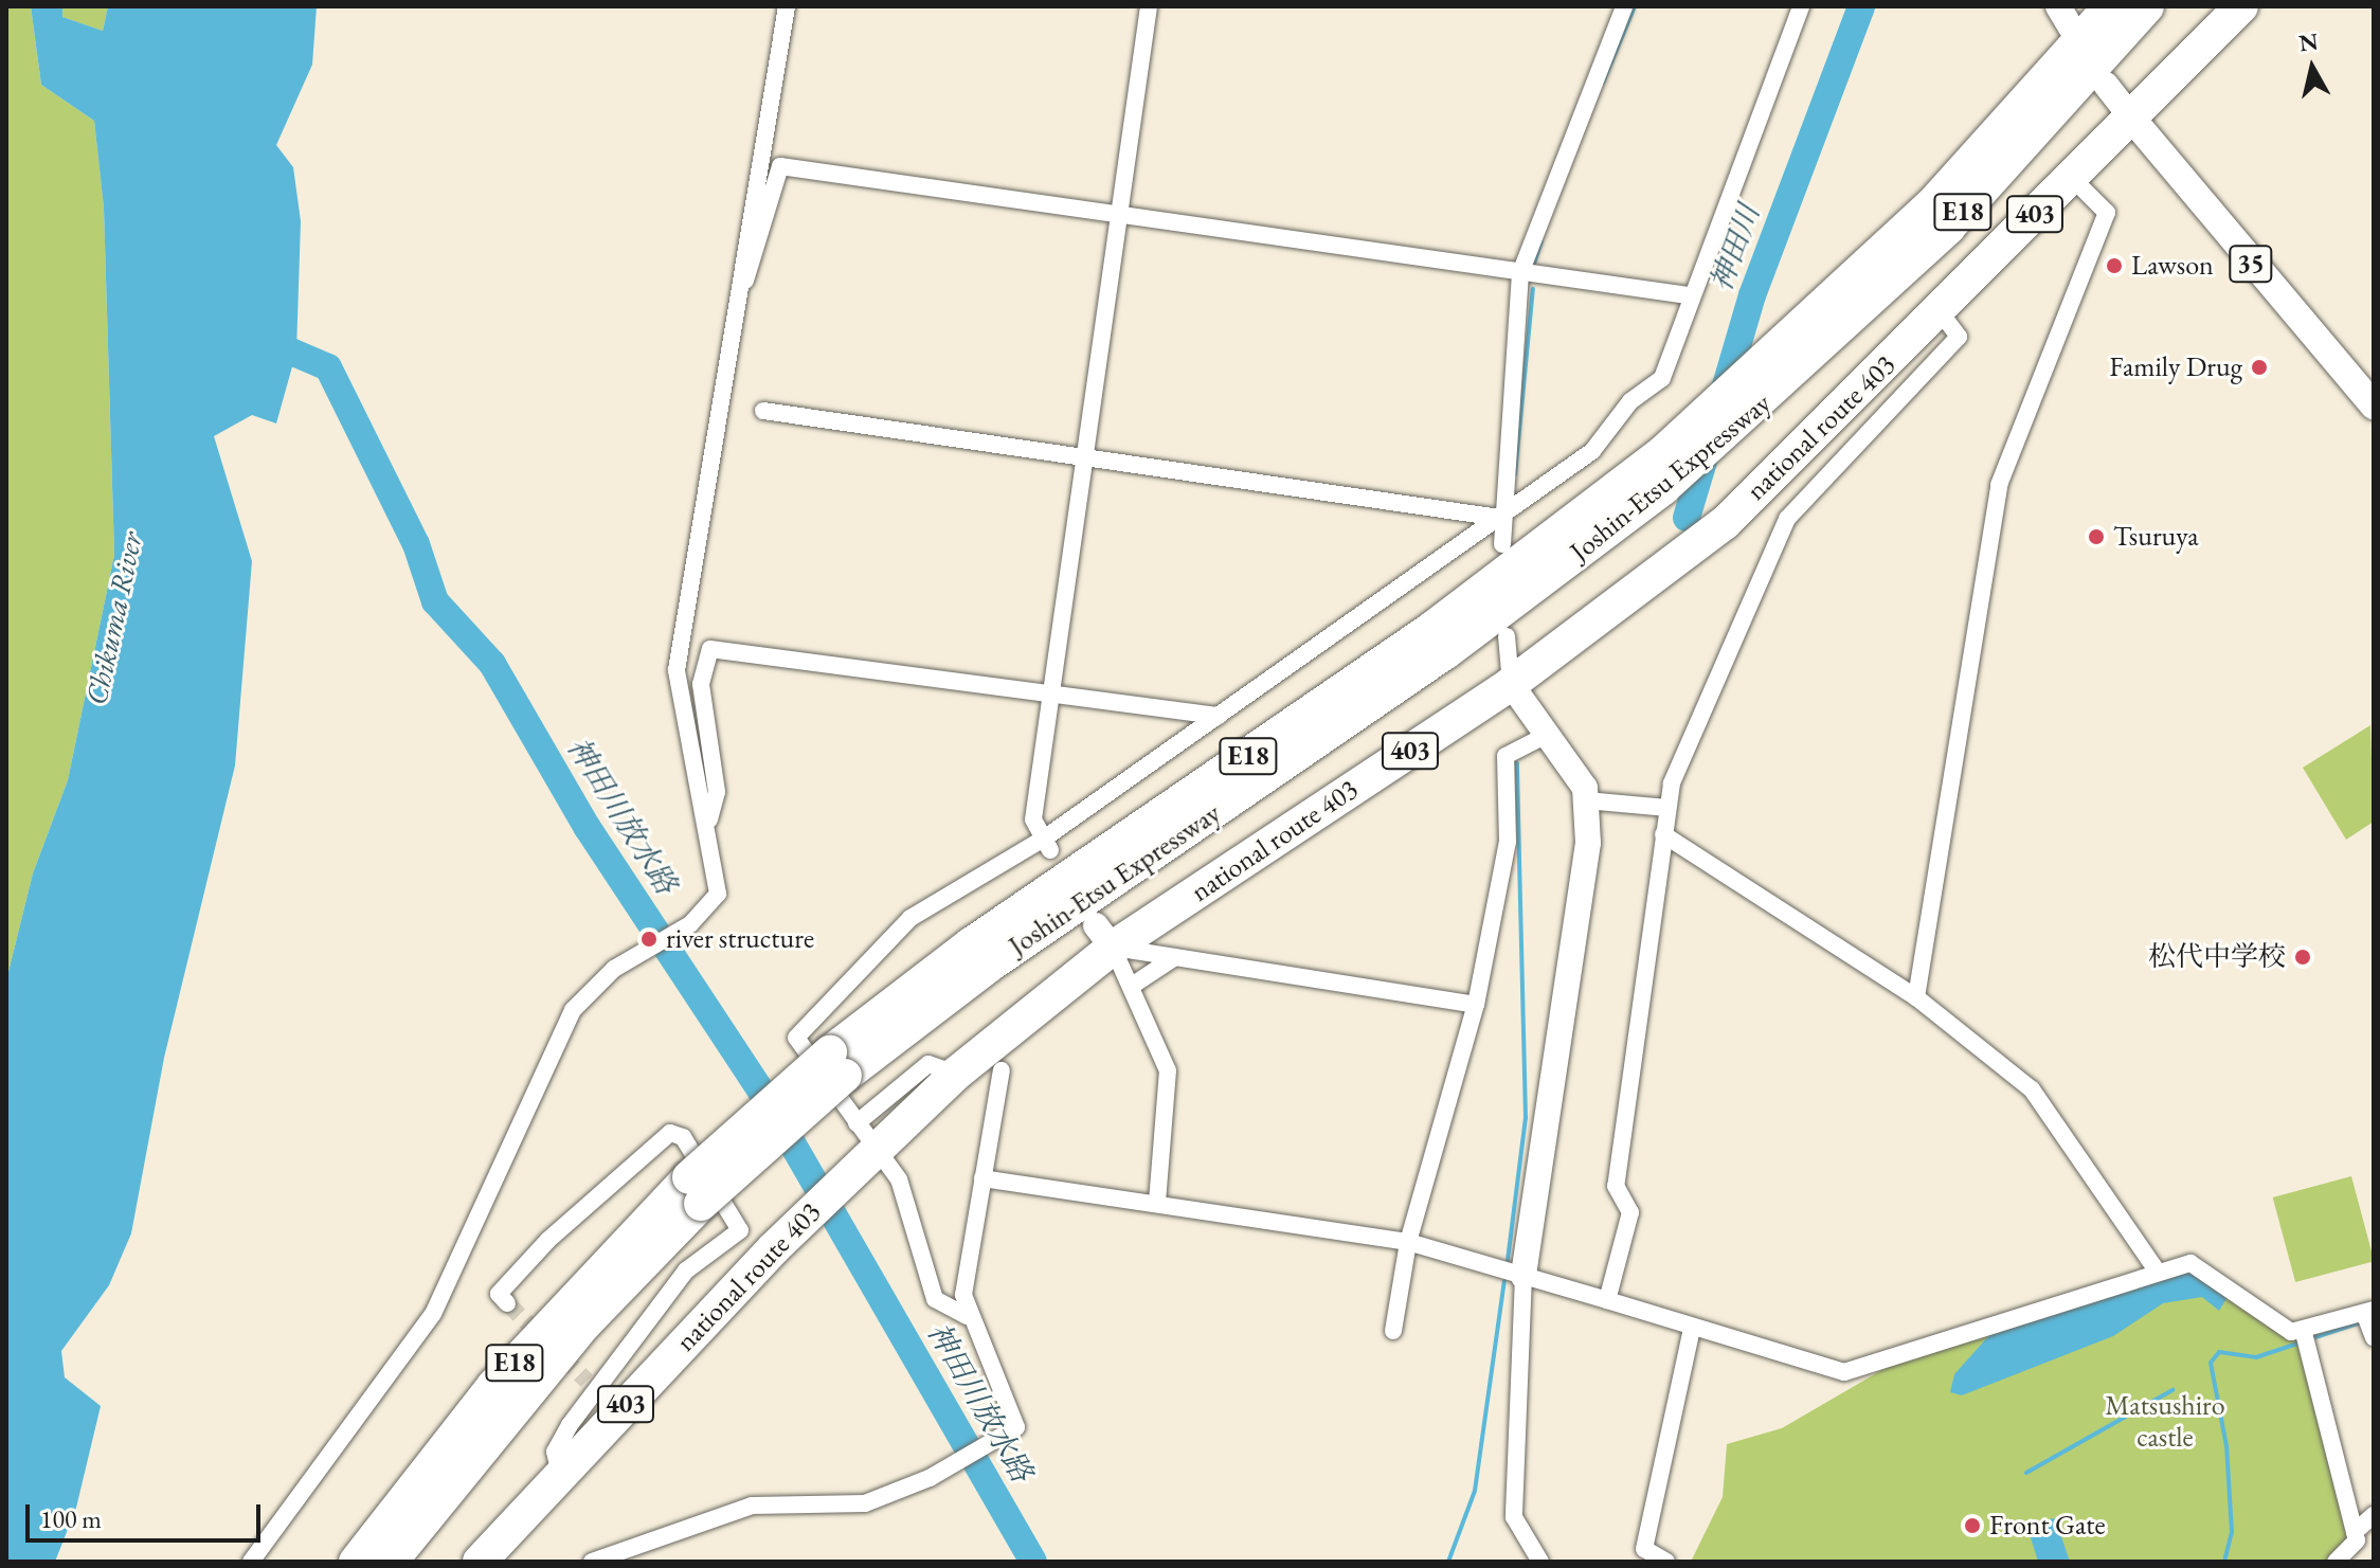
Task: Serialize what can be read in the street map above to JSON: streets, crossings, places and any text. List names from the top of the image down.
{
  "streets": {
    "highway": [
      "E18",
      "403",
      "national route 403",
      "Joshin-Etsu Expressway"
    ],
    "main road": ["35"]
  },
  "crossings": [
    ["35", "national route 403"]
  ],
  "water": ["神田川", "Chikuma River", "神田川放水路"],
  "parks": ["Matsushiro castle"],
  "places": [
    "Lawson",
    "Family Drug",
    "Tsuruya",
    "river structure",
    "松代中学校",
    "Front Gate"
  ],
  "scale_bar": "100 m",
  "north": "top"
}
